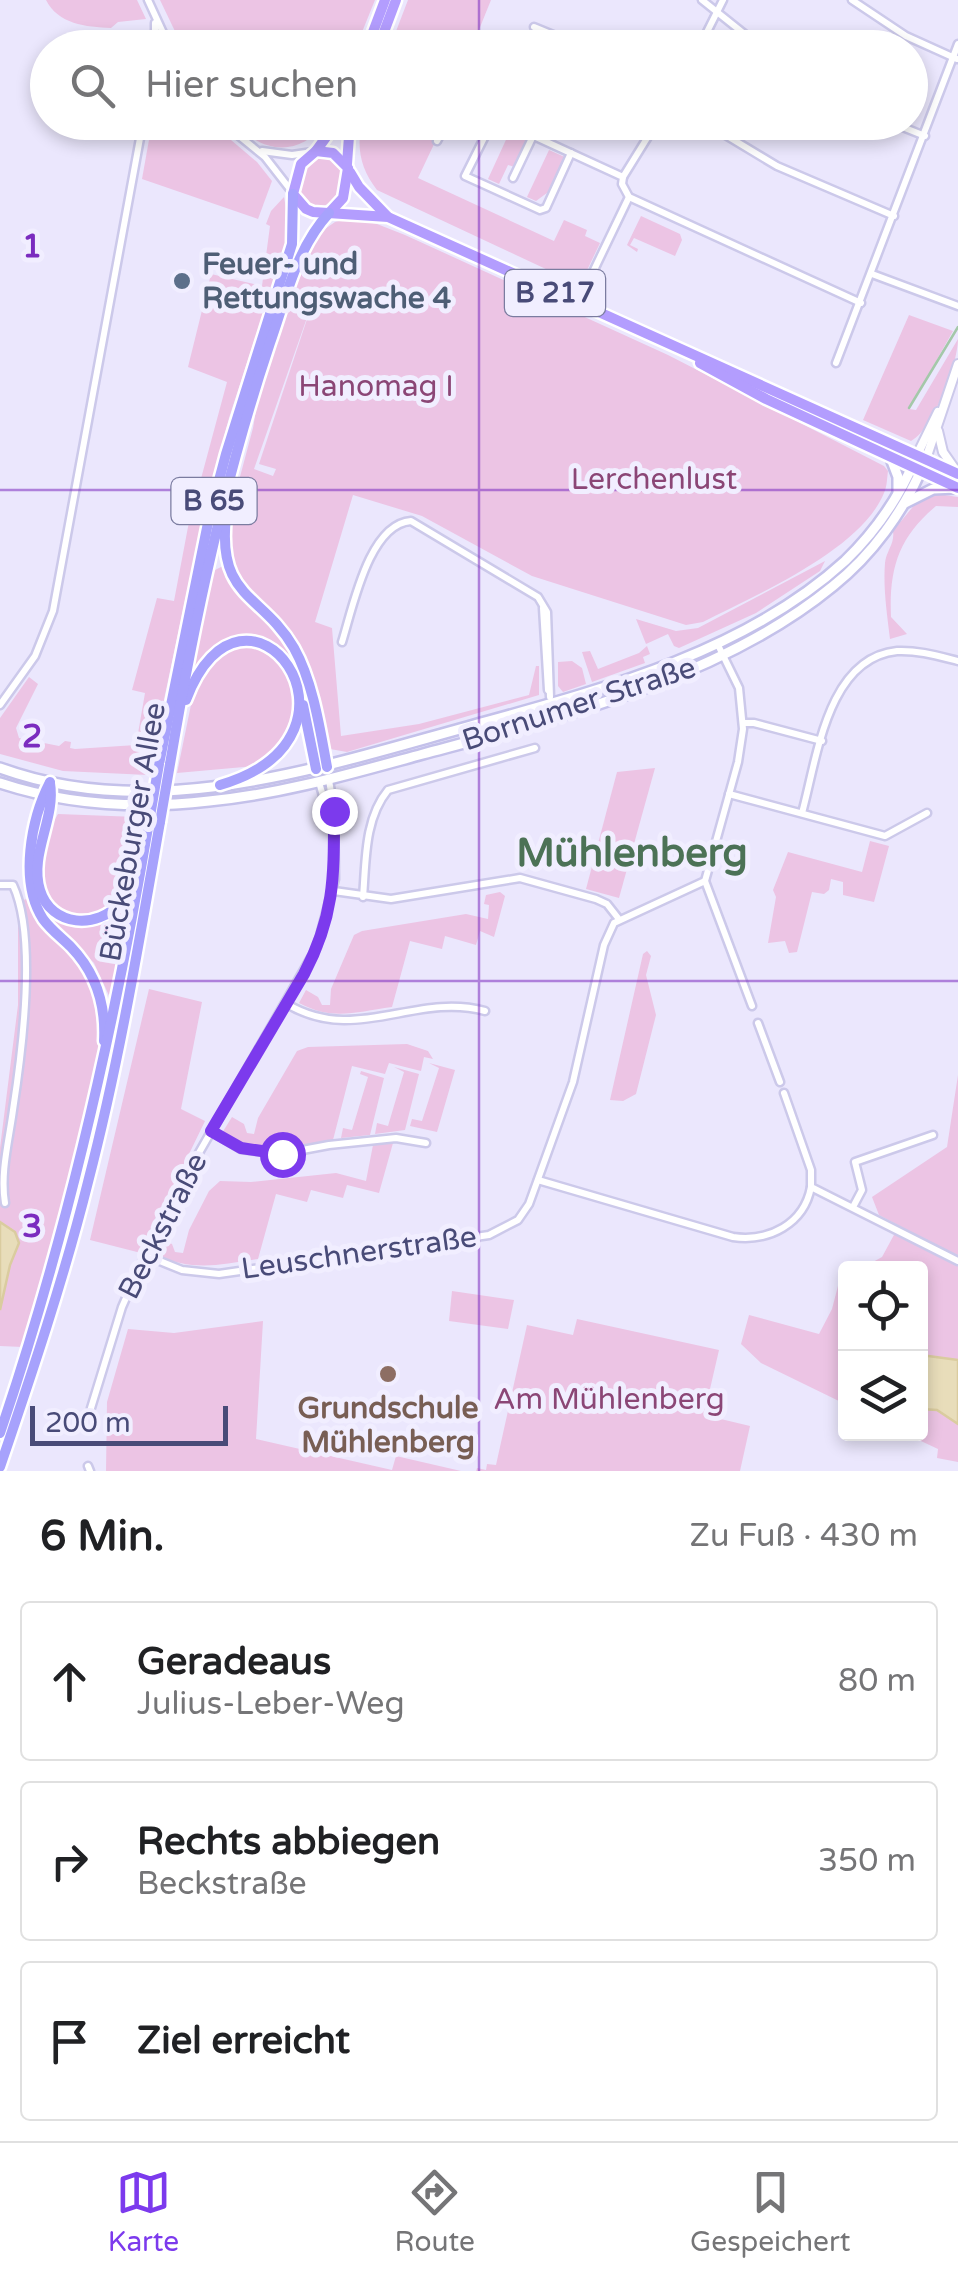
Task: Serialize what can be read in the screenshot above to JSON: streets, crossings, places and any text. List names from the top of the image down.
{
  "streets": {
    "highway": ["B 65", "Bückeburger Allee"],
    "main road": ["B 217", "Bornumer Straße"],
    "street": ["Beckstraße", "Leuschnerstraße"]
  },
  "crossings": [
    ["B 217", "B 65"],
    ["B 217", "Bornumer Straße"],
    ["B 217", "Bückeburger Allee"],
    ["B 65", "Bückeburger Allee"],
    ["Bornumer Straße", "Beckstraße"],
    ["Beckstraße", "Leuschnerstraße"]
  ],
  "districts": ["Mühlenberg"],
  "parks": ["Hanomag I", "Lerchenlust", "Am Mühlenberg"],
  "places": ["Feuer- und Rettungswache 4", "Grundschule Mühlenberg"],
  "scale_bar": "200 m",
  "page": {
    "search": "Hier suchen",
    "scale": "200 m",
    "heading": ["6 Min.", "Zu Fuß · 430 m"],
    "list": [
      ["Geradeaus", "Julius-Leber-Weg", "80 m"],
      ["Rechts abbiegen", "Beckstraße", "350 m"],
      "Ziel erreicht"
    ],
    "nav": ["Karte", "Route", "Gespeichert"]
  },
  "grid": {
    "rows": ["1", "2", "3"]
  }
}
